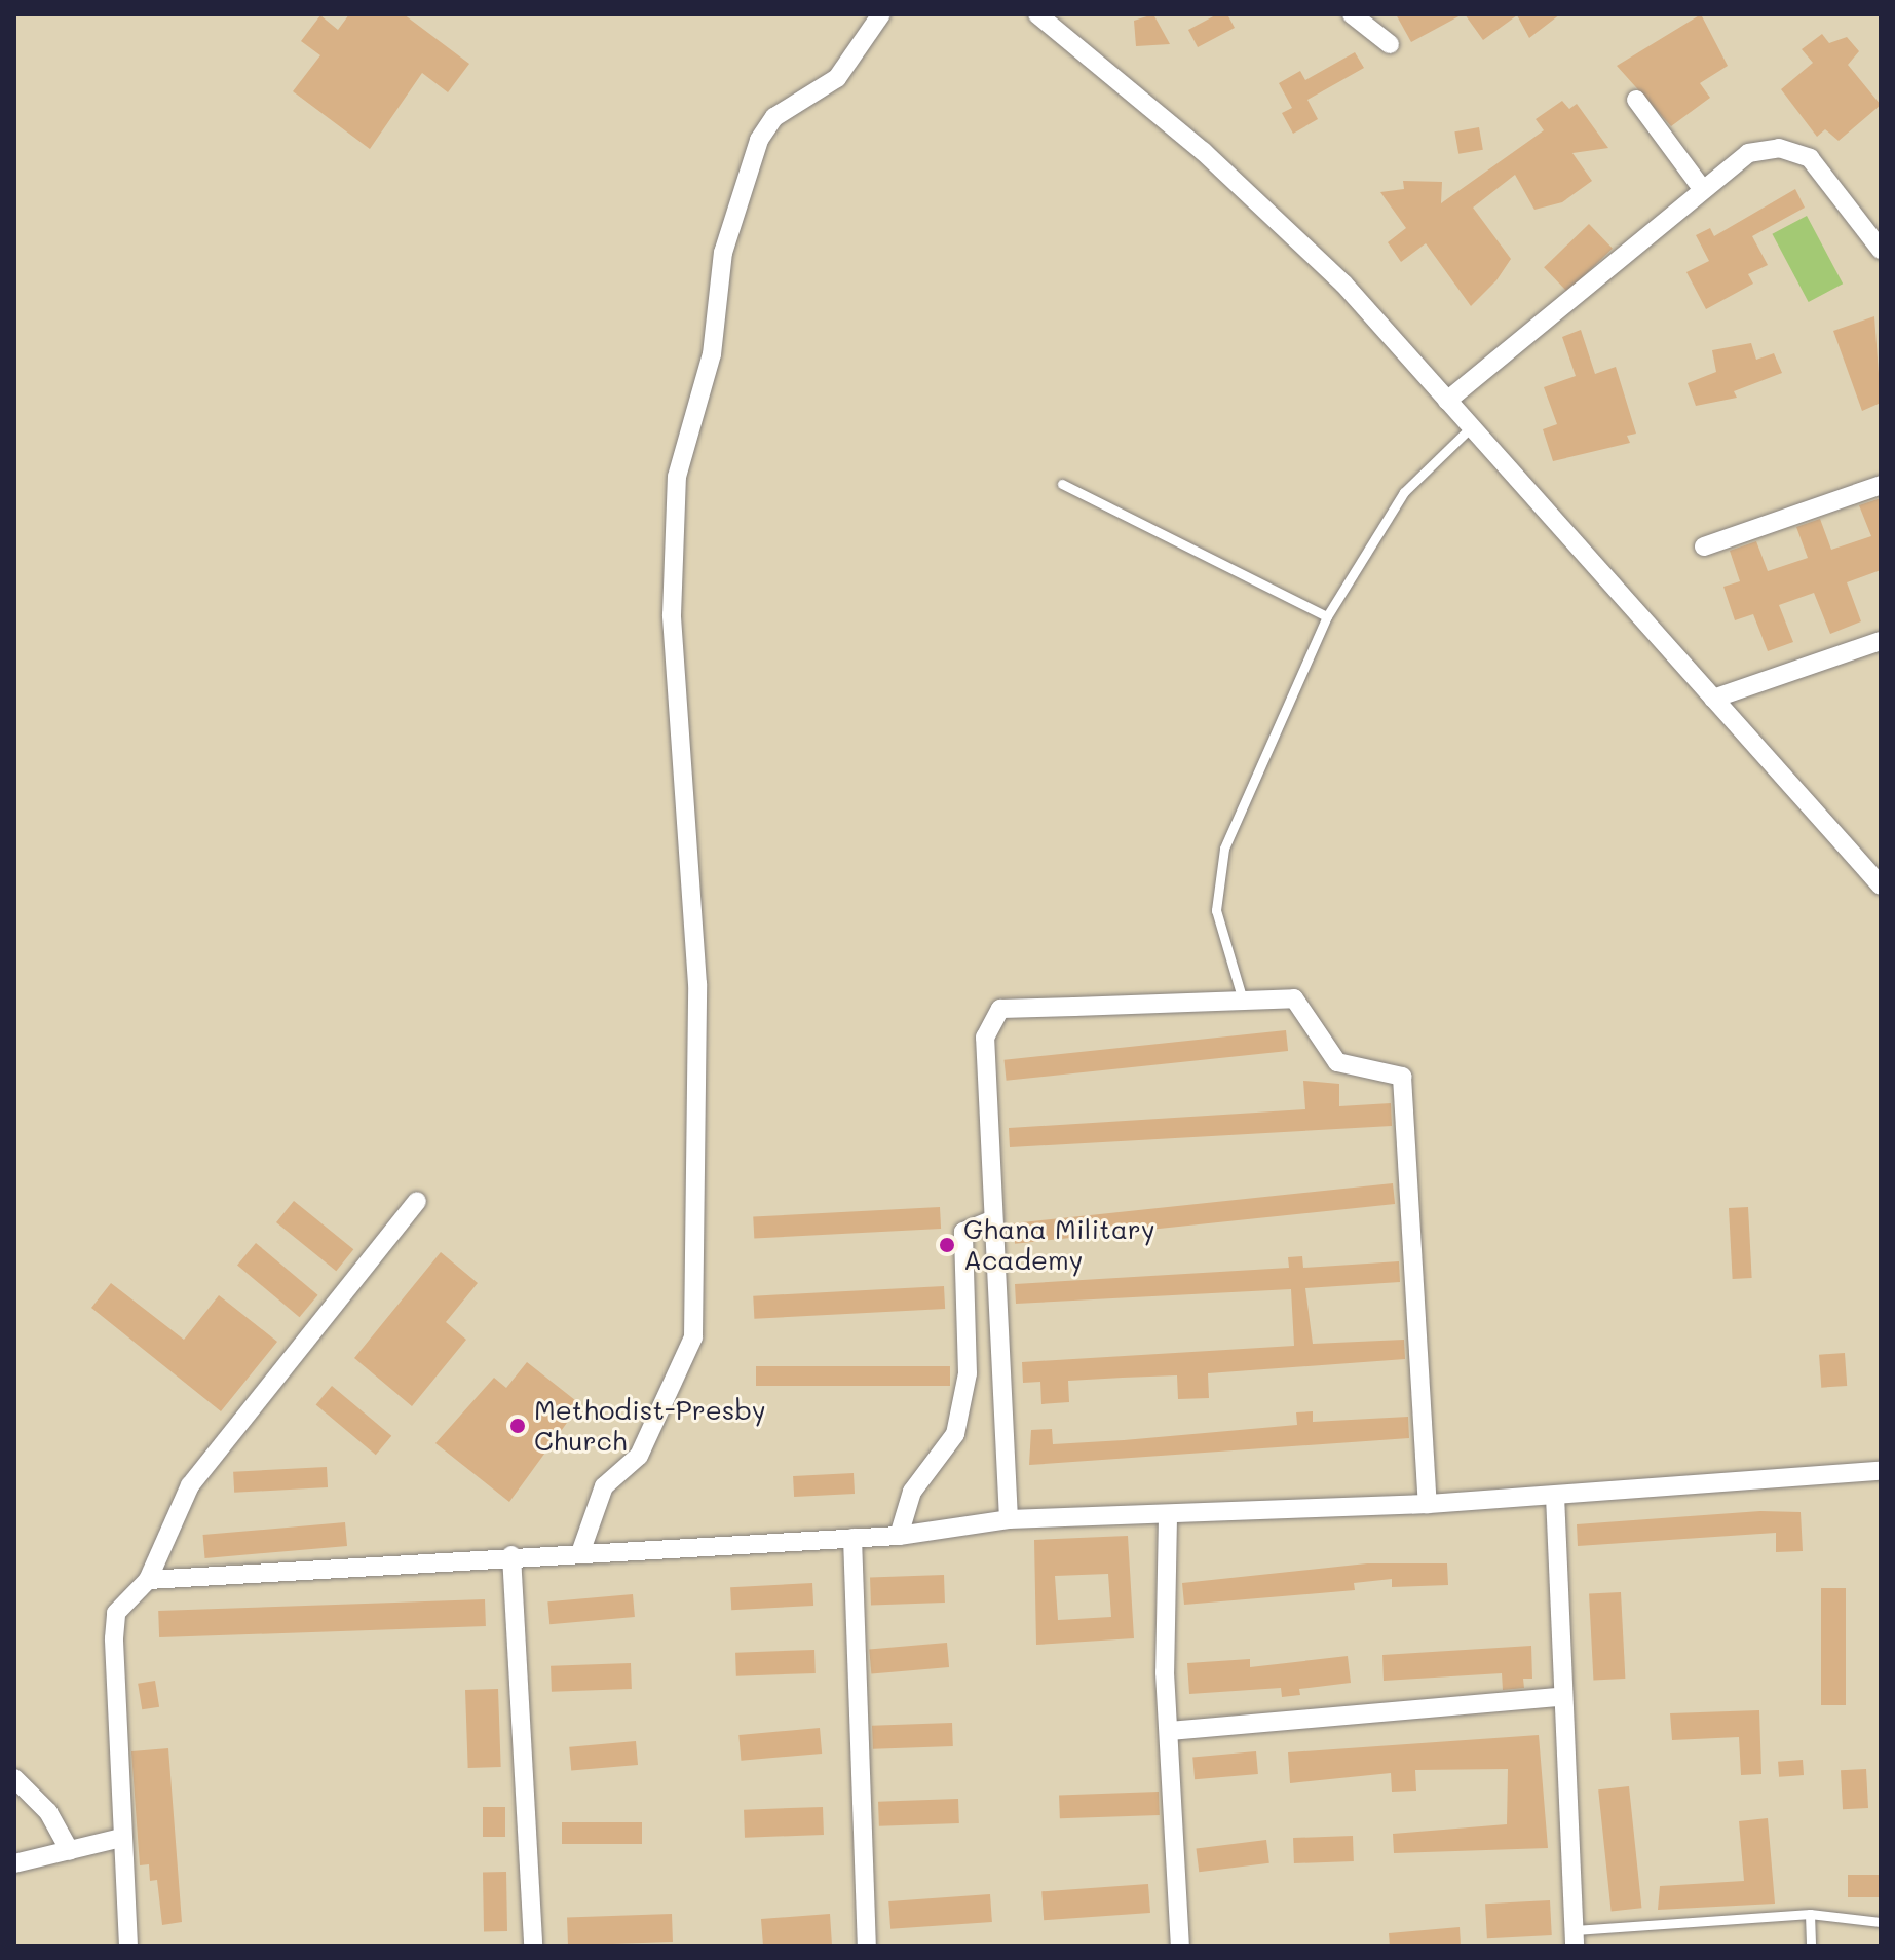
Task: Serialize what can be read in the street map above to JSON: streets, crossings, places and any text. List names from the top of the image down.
{
  "places": ["Ghana Military Academy", "Methodist-Presby Church"]
}
